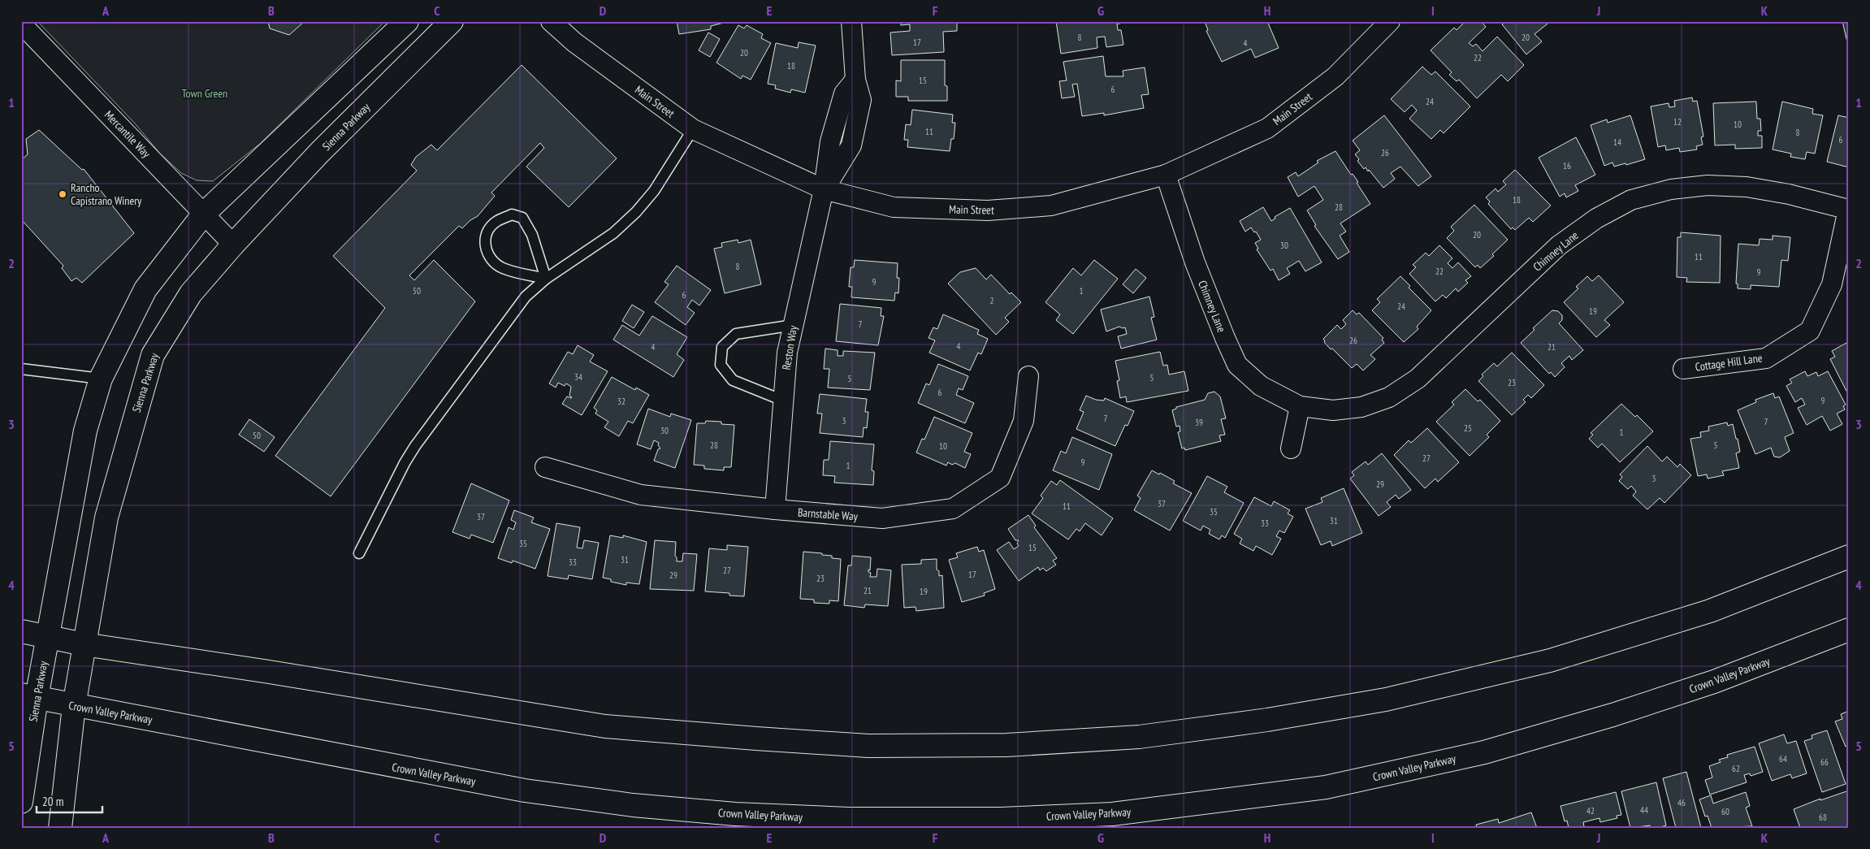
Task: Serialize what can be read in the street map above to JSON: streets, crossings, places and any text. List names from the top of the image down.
{
  "streets": {
    "main road": ["Sienna Parkway", "Crown Valley Parkway"],
    "street": [
      "Main Street",
      "Mercantile Way",
      "Chimney Lane",
      "Reston Way",
      "Cottage Hill Lane",
      "Barnstable Way"
    ]
  },
  "crossings": [
    ["Main Street", "Chimney Lane"],
    ["Main Street", "Reston Way"],
    ["Sienna Parkway", "Mercantile Way"],
    ["Sienna Parkway", "Crown Valley Parkway"],
    ["Chimney Lane", "Cottage Hill Lane"],
    ["Reston Way", "Barnstable Way"]
  ],
  "parks": ["Town Green"],
  "places": ["Rancho Capistrano Winery"],
  "house_numbers": [
    "8",
    "20",
    "17",
    "4",
    "20",
    "22",
    "18",
    "15",
    "6",
    "24",
    "12",
    "10",
    "11",
    "8",
    "6",
    "14",
    "26",
    "16",
    "18",
    "28",
    "20",
    "30",
    "11",
    "8",
    "22",
    "9",
    "9",
    "50",
    "1",
    "6",
    "2",
    "24",
    "19",
    "7",
    "26",
    "4",
    "4",
    "21",
    "34",
    "5",
    "5",
    "23",
    "6",
    "9",
    "32",
    "7",
    "3",
    "7",
    "39",
    "25",
    "30",
    "1",
    "50",
    "28",
    "5",
    "10",
    "27",
    "9",
    "1",
    "3",
    "29",
    "37",
    "11",
    "35",
    "37",
    "31",
    "33",
    "35",
    "15",
    "31",
    "33",
    "27",
    "17",
    "29",
    "23",
    "21",
    "19",
    "64",
    "66",
    "62",
    "46",
    "44",
    "42",
    "60",
    "68"
  ],
  "scale_bar": "20 m",
  "grid": {
    "columns": [
      "A",
      "B",
      "C",
      "D",
      "E",
      "F",
      "G",
      "H",
      "I",
      "J",
      "K"
    ],
    "rows": [
      "1",
      "2",
      "3",
      "4",
      "5"
    ]
  }
}
